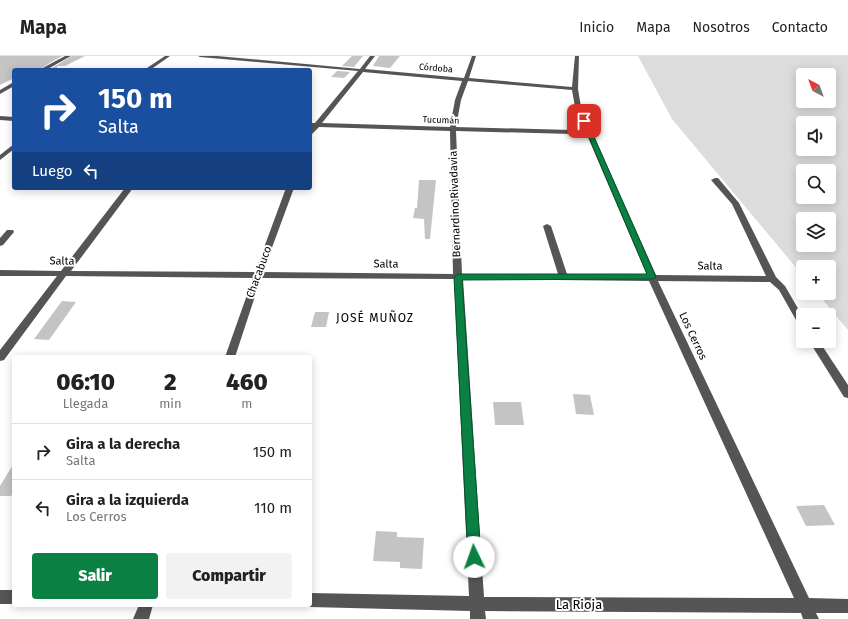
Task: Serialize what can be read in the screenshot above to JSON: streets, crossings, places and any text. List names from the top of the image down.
{
  "streets": {
    "street": [
      "Córdoba",
      "Tucumán",
      "Bernardino Rivadavia",
      "Salta",
      "Chacabuco",
      "Los Cerros",
      "La Rioja"
    ]
  },
  "crossings": [
    ["Córdoba", "Bernardino Rivadavia"],
    ["Córdoba", "Los Cerros"],
    ["Tucumán", "Bernardino Rivadavia"],
    ["Bernardino Rivadavia", "Salta"],
    ["Bernardino Rivadavia", "La Rioja"],
    ["Salta", "Chacabuco"],
    ["Salta", "Los Cerros"],
    ["Los Cerros", "La Rioja"]
  ],
  "districts": ["JOSÉ MUÑOZ"],
  "north": "top left",
  "page": {
    "header": "Mapa",
    "nav": [
      "Inicio",
      "Mapa",
      "Nosotros",
      "Contacto"
    ],
    "map_buttons": ["+", "−"],
    "turn": ["150 m", "Salta"],
    "then": "Luego",
    "eta": [
      "06:10",
      "Llegada",
      "2",
      "min",
      "460",
      "m"
    ],
    "list": [
      {
        "name": "Gira a la derecha",
        "note": "Salta",
        "value": "150 m"
      },
      {
        "name": "Gira a la izquierda",
        "note": "Los Cerros",
        "value": "110 m"
      }
    ],
    "buttons": ["Salir", "Compartir"]
  }
}
